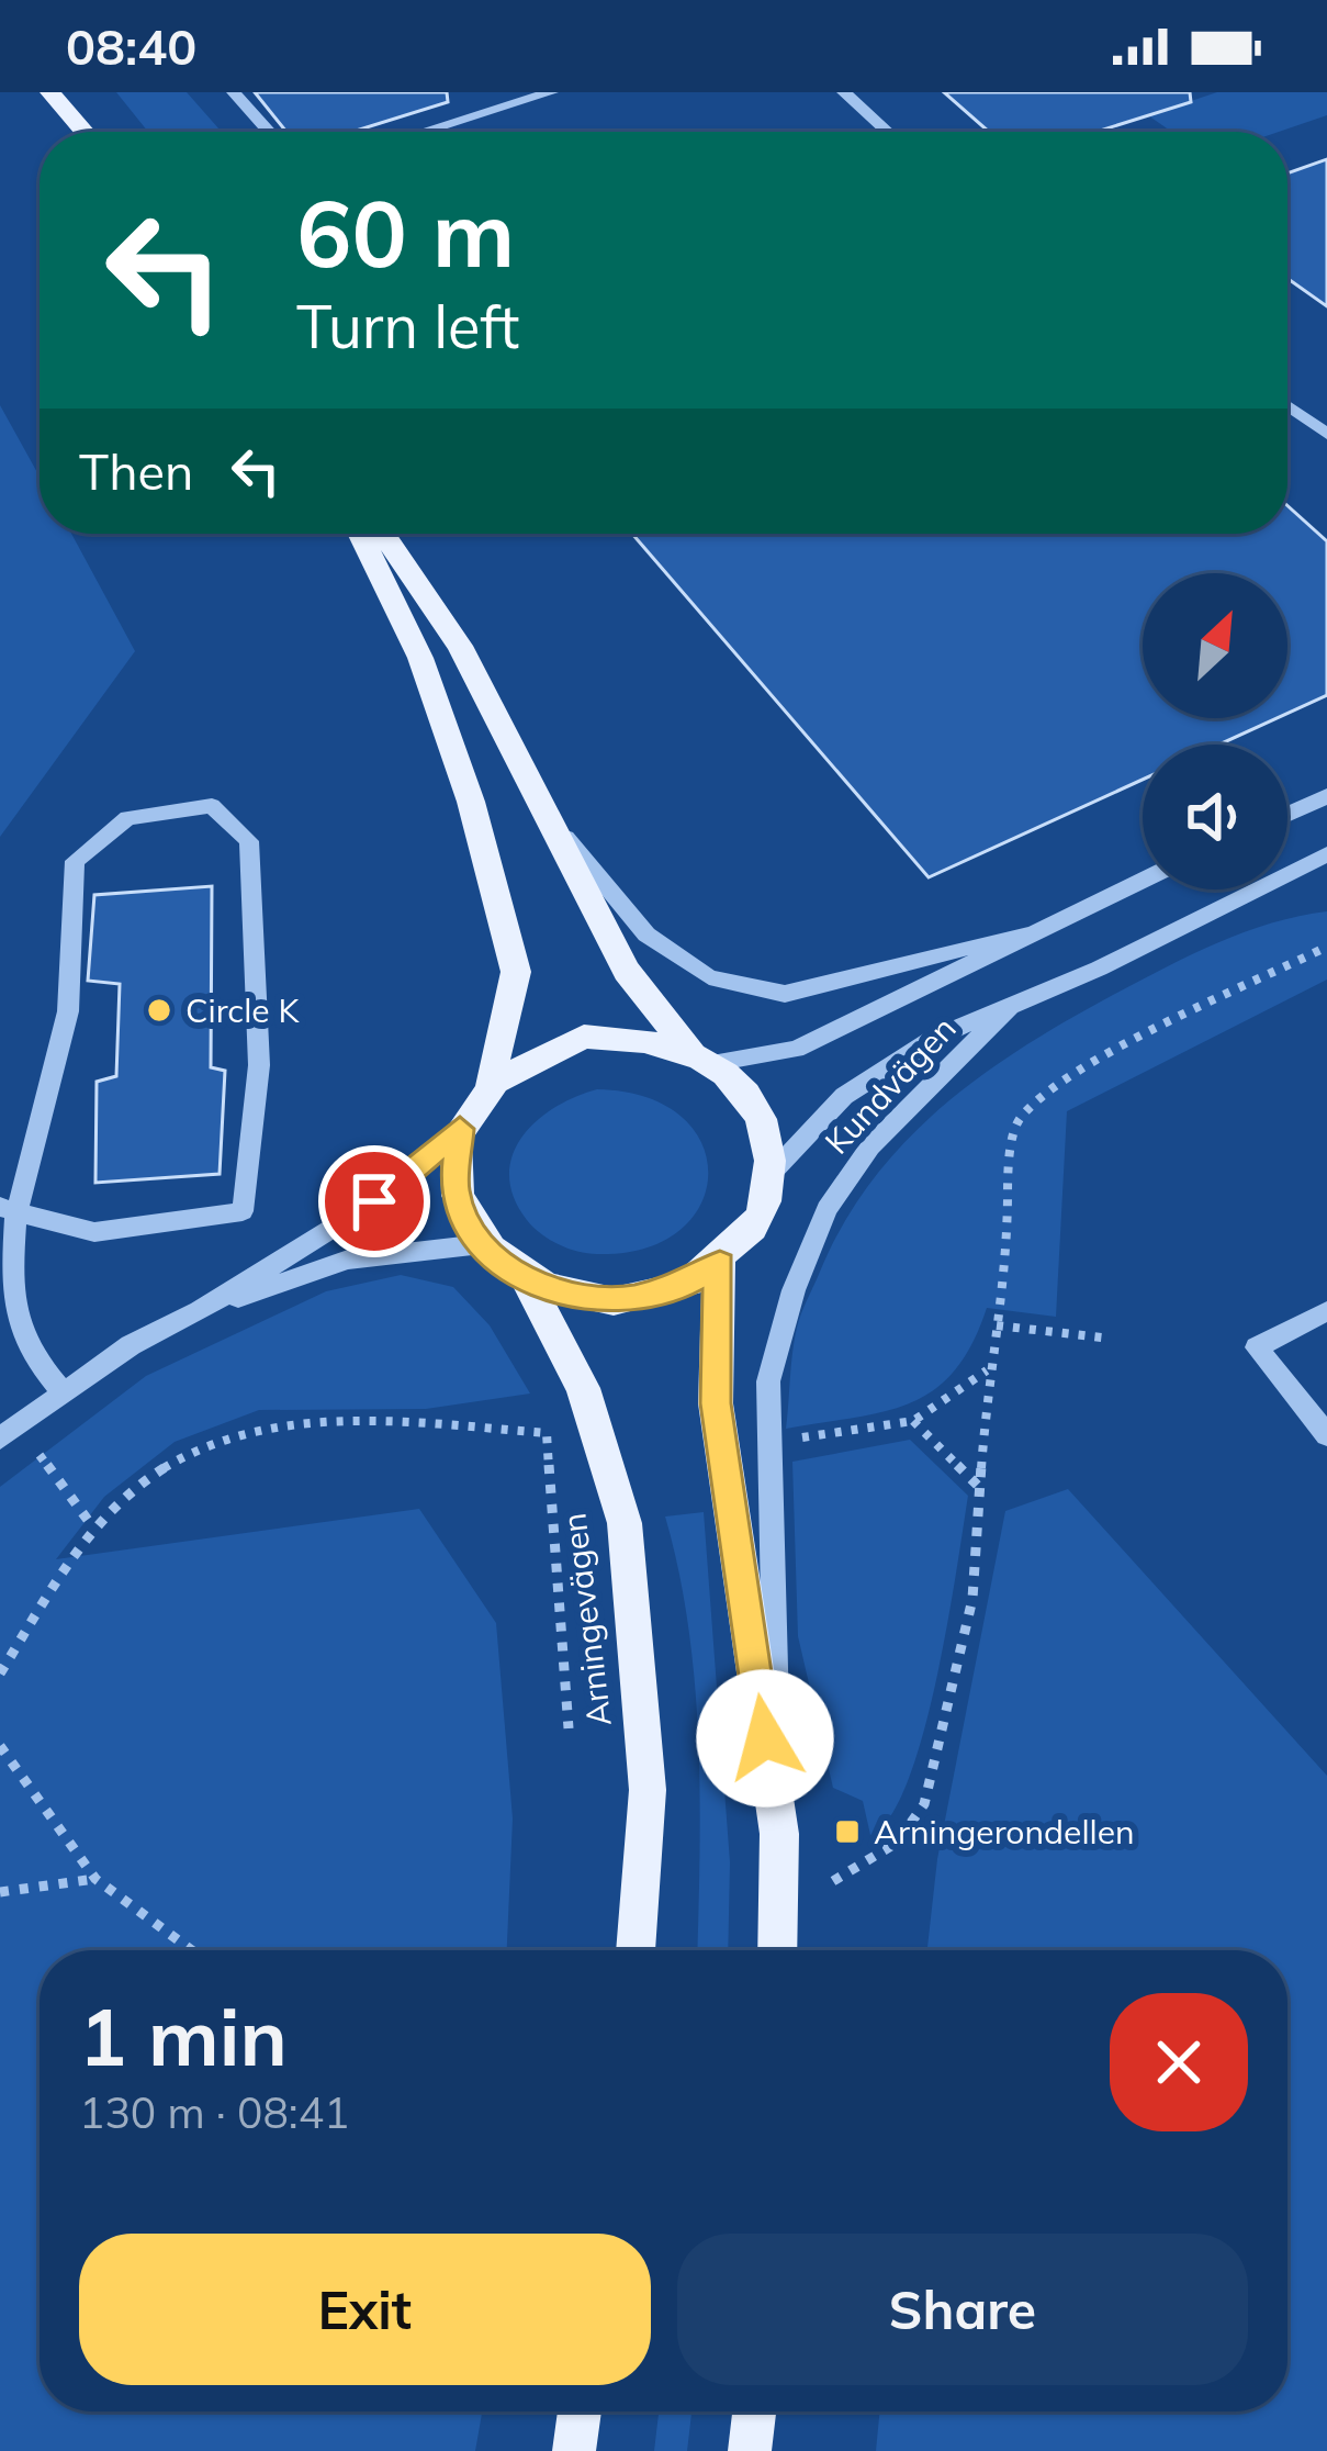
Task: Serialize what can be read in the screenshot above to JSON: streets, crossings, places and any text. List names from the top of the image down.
{
  "streets": {
    "main road": ["Arningevägen"],
    "street": ["Kundvägen"]
  },
  "crossings": [
    ["Kundvägen", "Arningevägen"]
  ],
  "places": {
    "other": ["Circle K"],
    "transit": ["Arningerondellen"]
  },
  "north": "top right",
  "page": {
    "status": "08:40",
    "turn": ["60 m", "Turn left"],
    "then": "Then",
    "heading": ["1 min", "130 m · 08:41"],
    "buttons": ["Exit", "Share"]
  }
}
